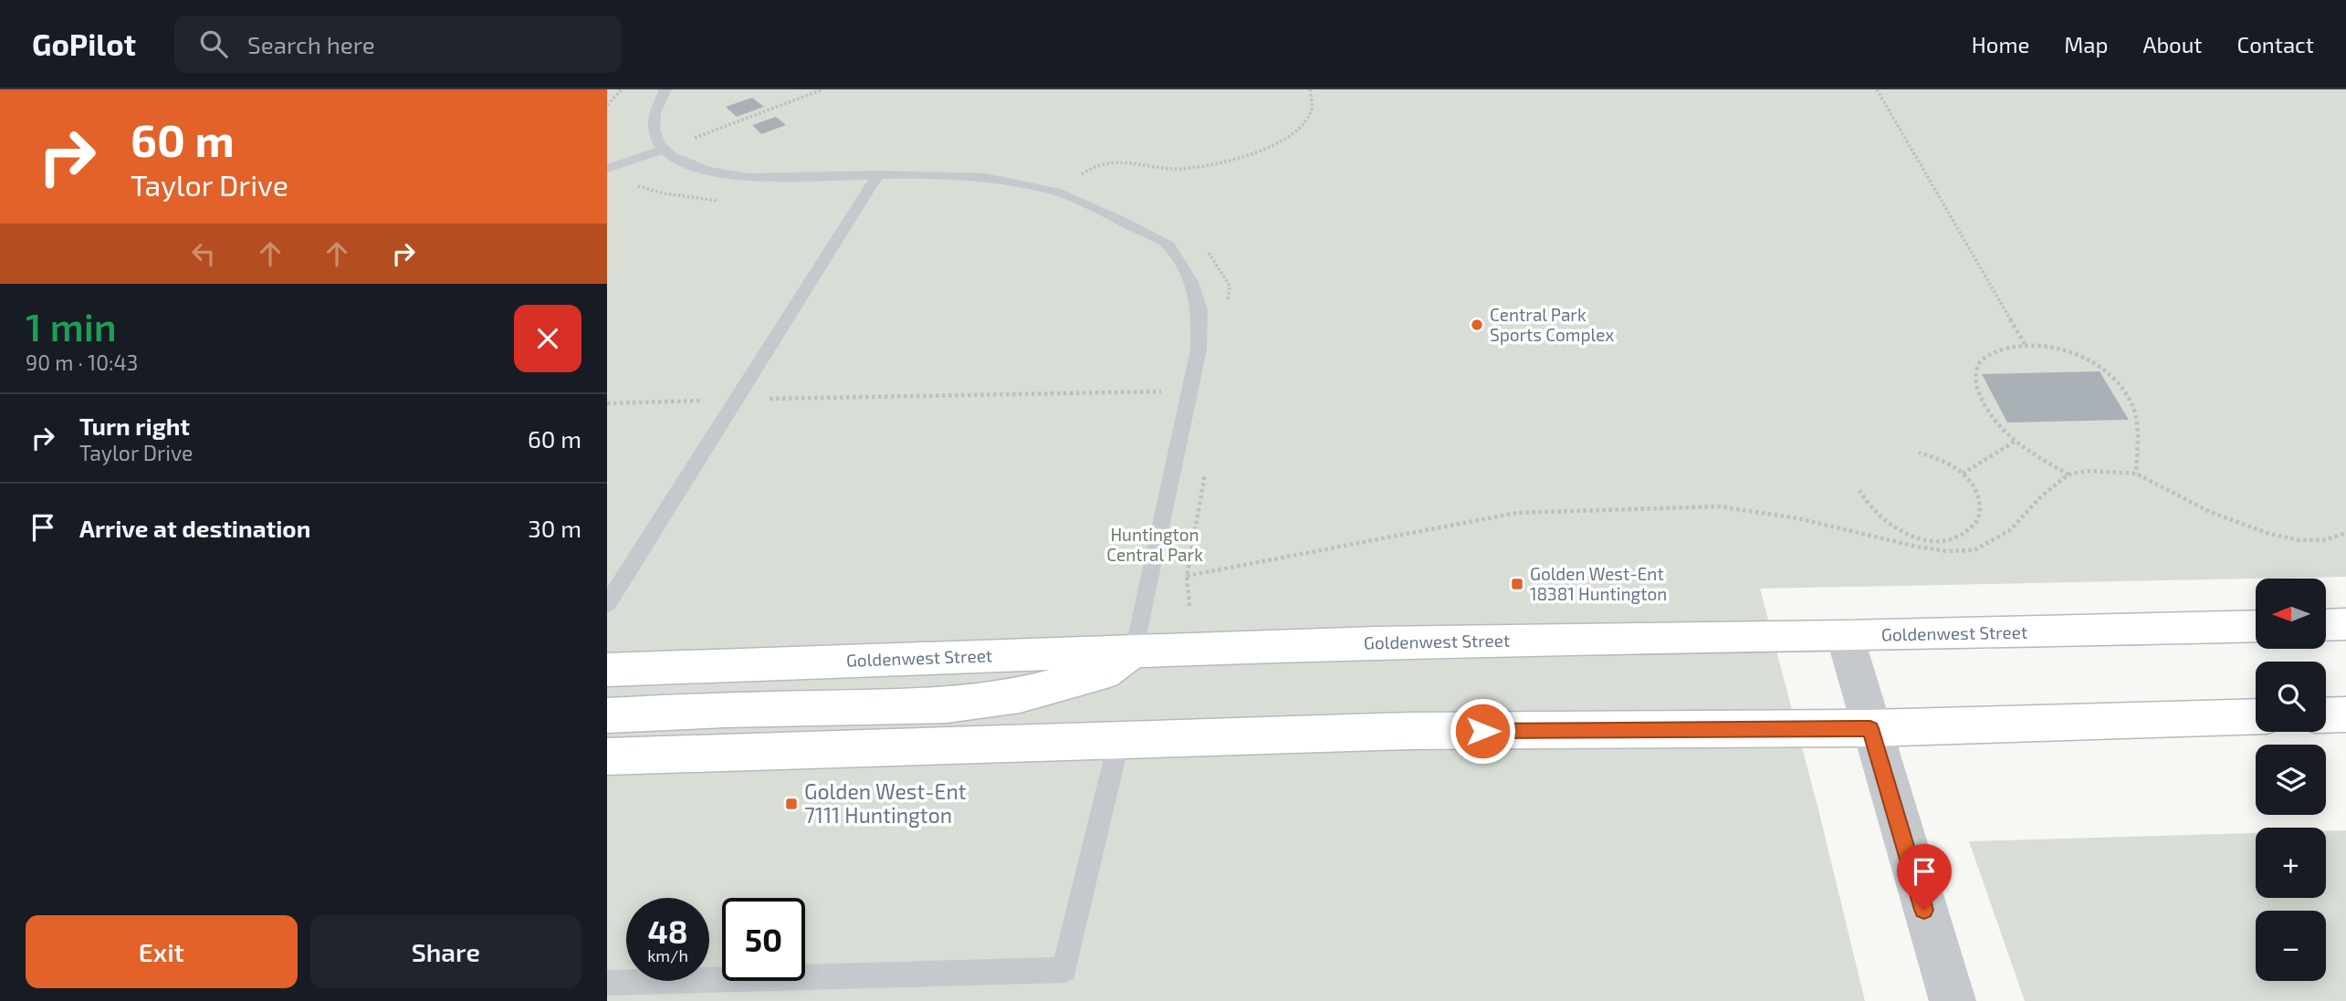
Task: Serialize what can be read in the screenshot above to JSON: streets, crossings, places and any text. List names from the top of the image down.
{
  "streets": {
    "main road": ["Goldenwest Street"]
  },
  "parks": ["Huntington Central Park"],
  "places": {
    "other": ["Central Park Sports Complex"],
    "transit": ["Golden West-Ent 18381 Huntington", "Golden West-Ent 7111 Huntington"]
  },
  "north": "left",
  "page": {
    "header": "GoPilot",
    "search": "Search here",
    "nav": [
      "Home",
      "Map",
      "About",
      "Contact"
    ],
    "turn": ["60 m", "Taylor Drive"],
    "heading": ["1 min", "90 m · 10:43"],
    "list": [
      {
        "name": "Turn right",
        "note": "Taylor Drive",
        "value": "60 m"
      },
      {
        "name": "Arrive at destination",
        "value": "30 m"
      }
    ],
    "map_buttons": ["+", "−"],
    "speed": "48 km/h",
    "limit": "50",
    "buttons": ["Exit", "Share"]
  }
}
